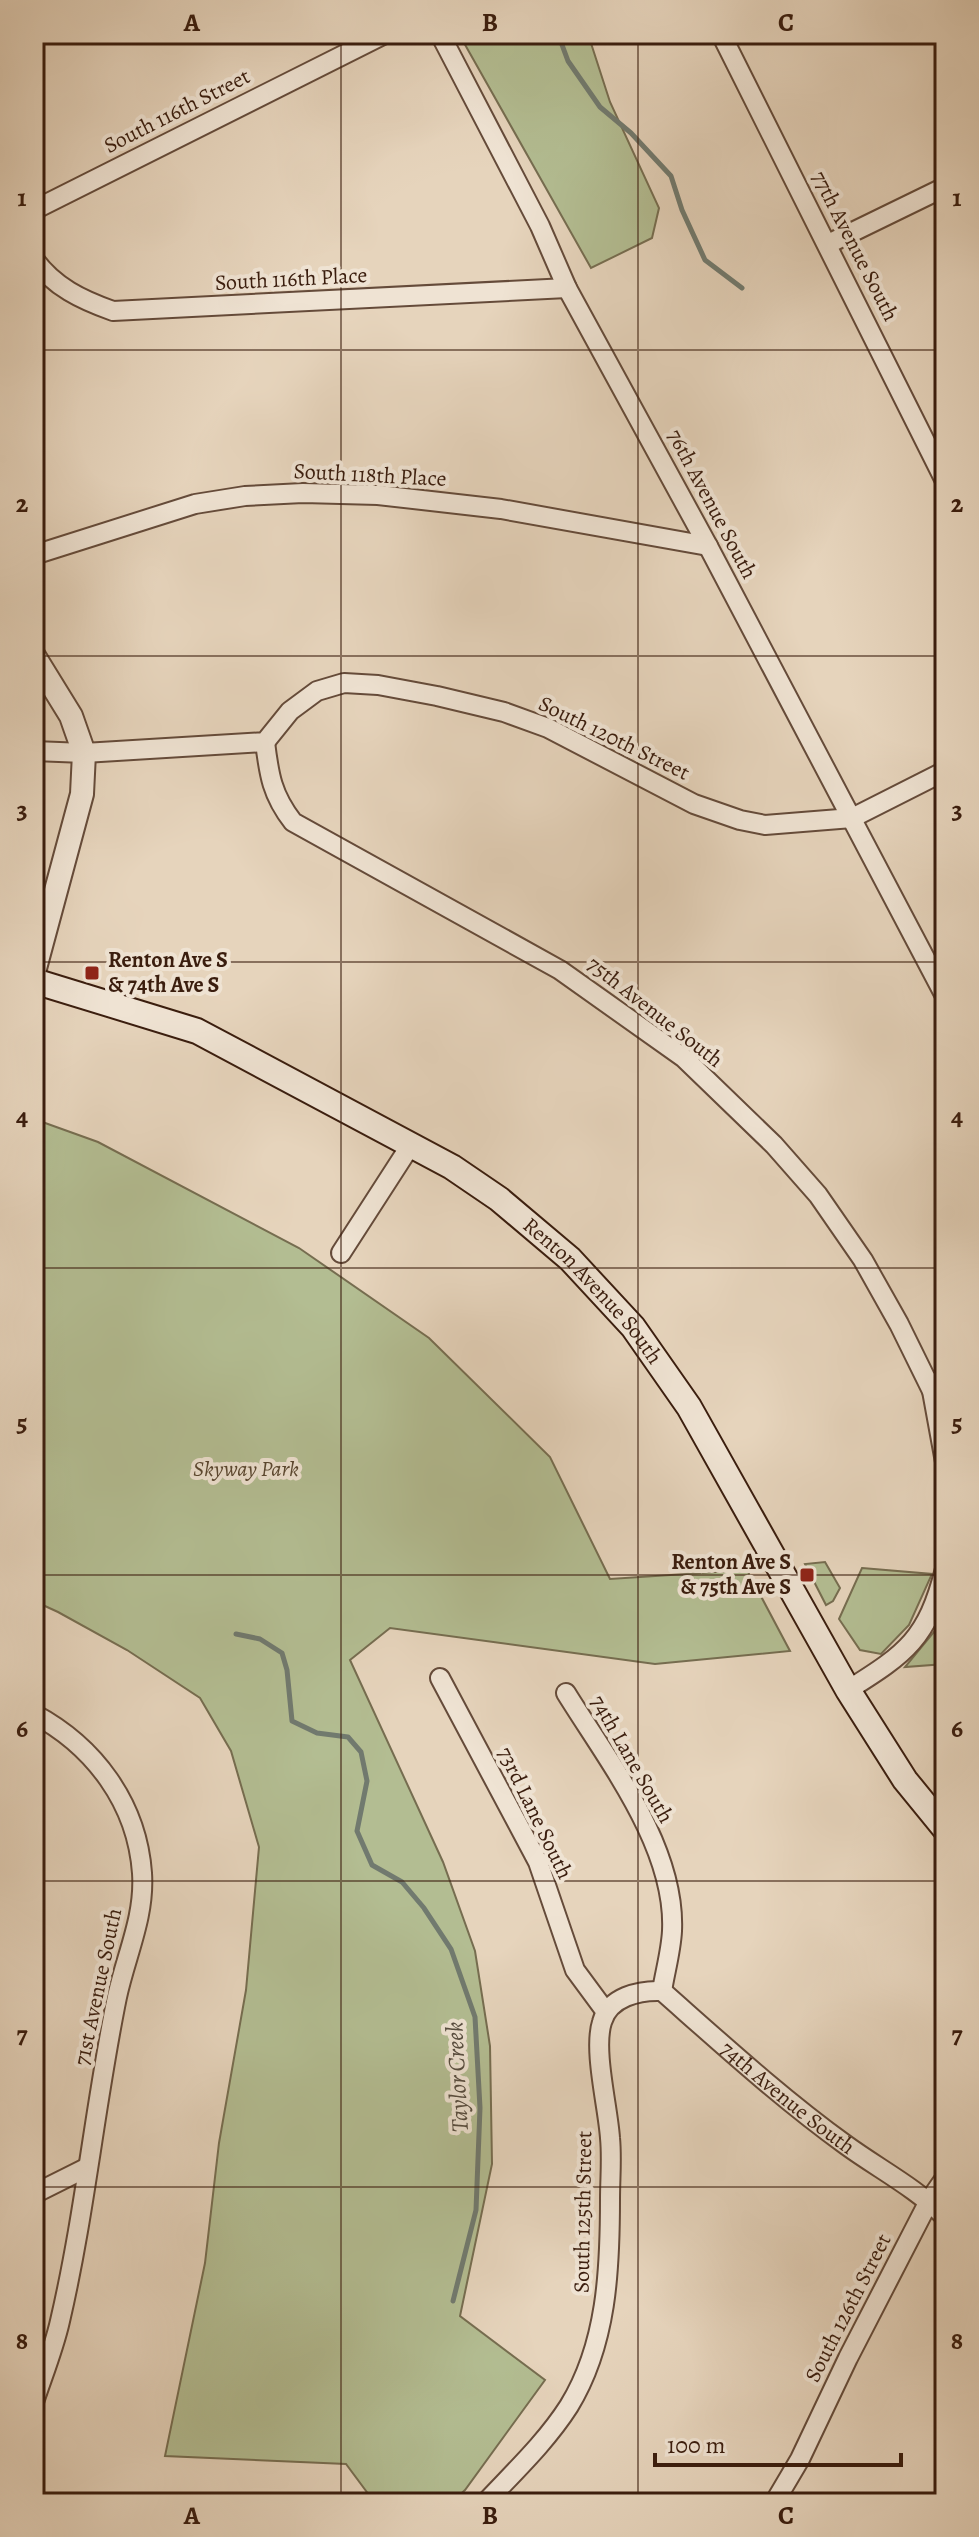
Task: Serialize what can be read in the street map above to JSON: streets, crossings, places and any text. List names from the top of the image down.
{
  "streets": {
    "main road": ["Renton Avenue South"],
    "street": [
      "South 116th Street",
      "77th Avenue South",
      "South 116th Place",
      "South 118th Place",
      "76th Avenue South",
      "South 120th Street",
      "75th Avenue South",
      "74th Lane South",
      "73rd Lane South",
      "71st Avenue South",
      "74th Avenue South",
      "South 125th Street",
      "South 126th Street"
    ]
  },
  "crossings": [
    ["South 116th Place", "76th Avenue South"],
    ["South 118th Place", "76th Avenue South"],
    ["76th Avenue South", "South 120th Street"],
    ["South 120th Street", "75th Avenue South"],
    ["74th Lane South", "74th Avenue South"],
    ["73rd Lane South", "South 125th Street"],
    ["74th Avenue South", "South 126th Street"]
  ],
  "water": ["Taylor Creek"],
  "parks": ["Skyway Park"],
  "places": {
    "transit": ["Renton Ave S & 74th Ave S", "Renton Ave S & 75th Ave S"]
  },
  "scale_bar": "100 m",
  "grid": {
    "columns": ["A", "B", "C"],
    "rows": [
      "1",
      "2",
      "3",
      "4",
      "5",
      "6",
      "7",
      "8"
    ]
  }
}
